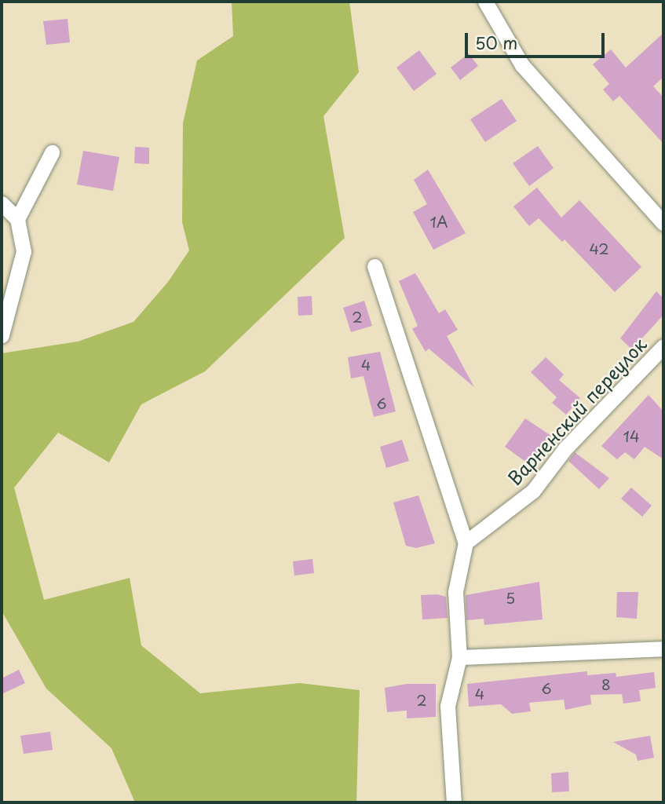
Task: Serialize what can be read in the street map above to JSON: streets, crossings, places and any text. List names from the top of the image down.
{
  "streets": {
    "street": ["Варненский переулок"]
  },
  "house_numbers": [
    "1А",
    "42",
    "2",
    "4",
    "6",
    "14",
    "5",
    "8",
    "6",
    "4",
    "2"
  ],
  "scale_bar": "50 m"
}
